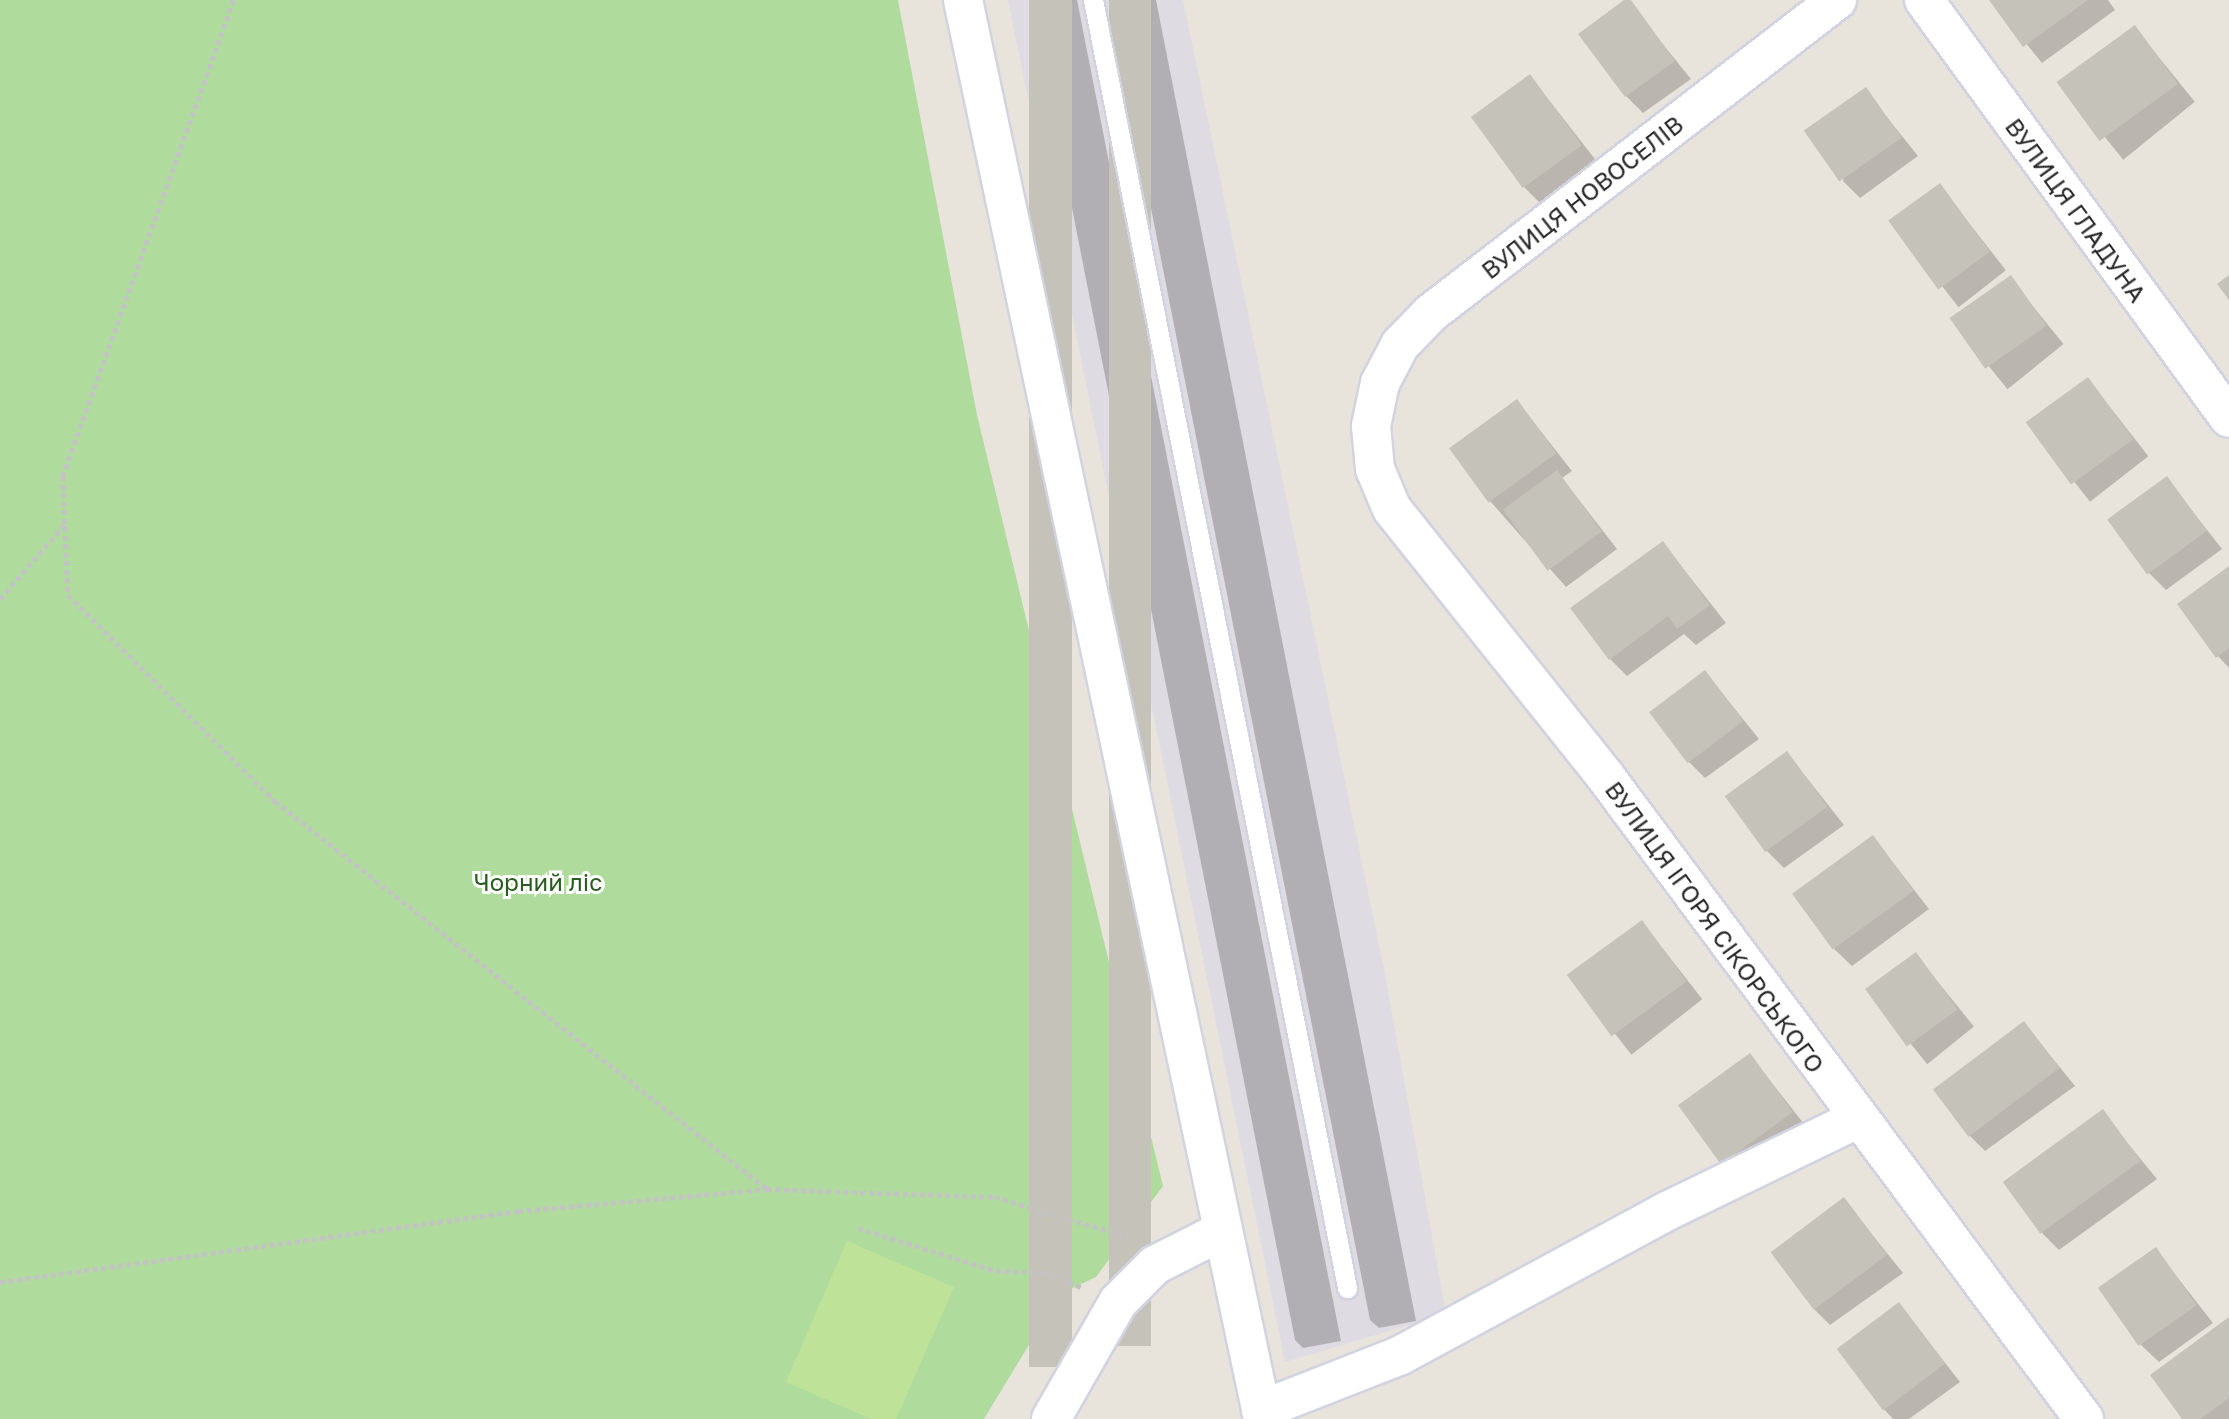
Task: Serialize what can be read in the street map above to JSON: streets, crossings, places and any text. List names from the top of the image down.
{
  "streets": {
    "street": ["ВУЛИЦЯ НОВОСЕЛІВ", "ВУЛИЦЯ ГЛАДУНА", "ВУЛИЦЯ ІГОРЯ СІКОРСЬКОГО"]
  },
  "crossings": [
    ["ВУЛИЦЯ НОВОСЕЛІВ", "ВУЛИЦЯ ІГОРЯ СІКОРСЬКОГО"]
  ],
  "parks": ["Чорний ліс"]
}
